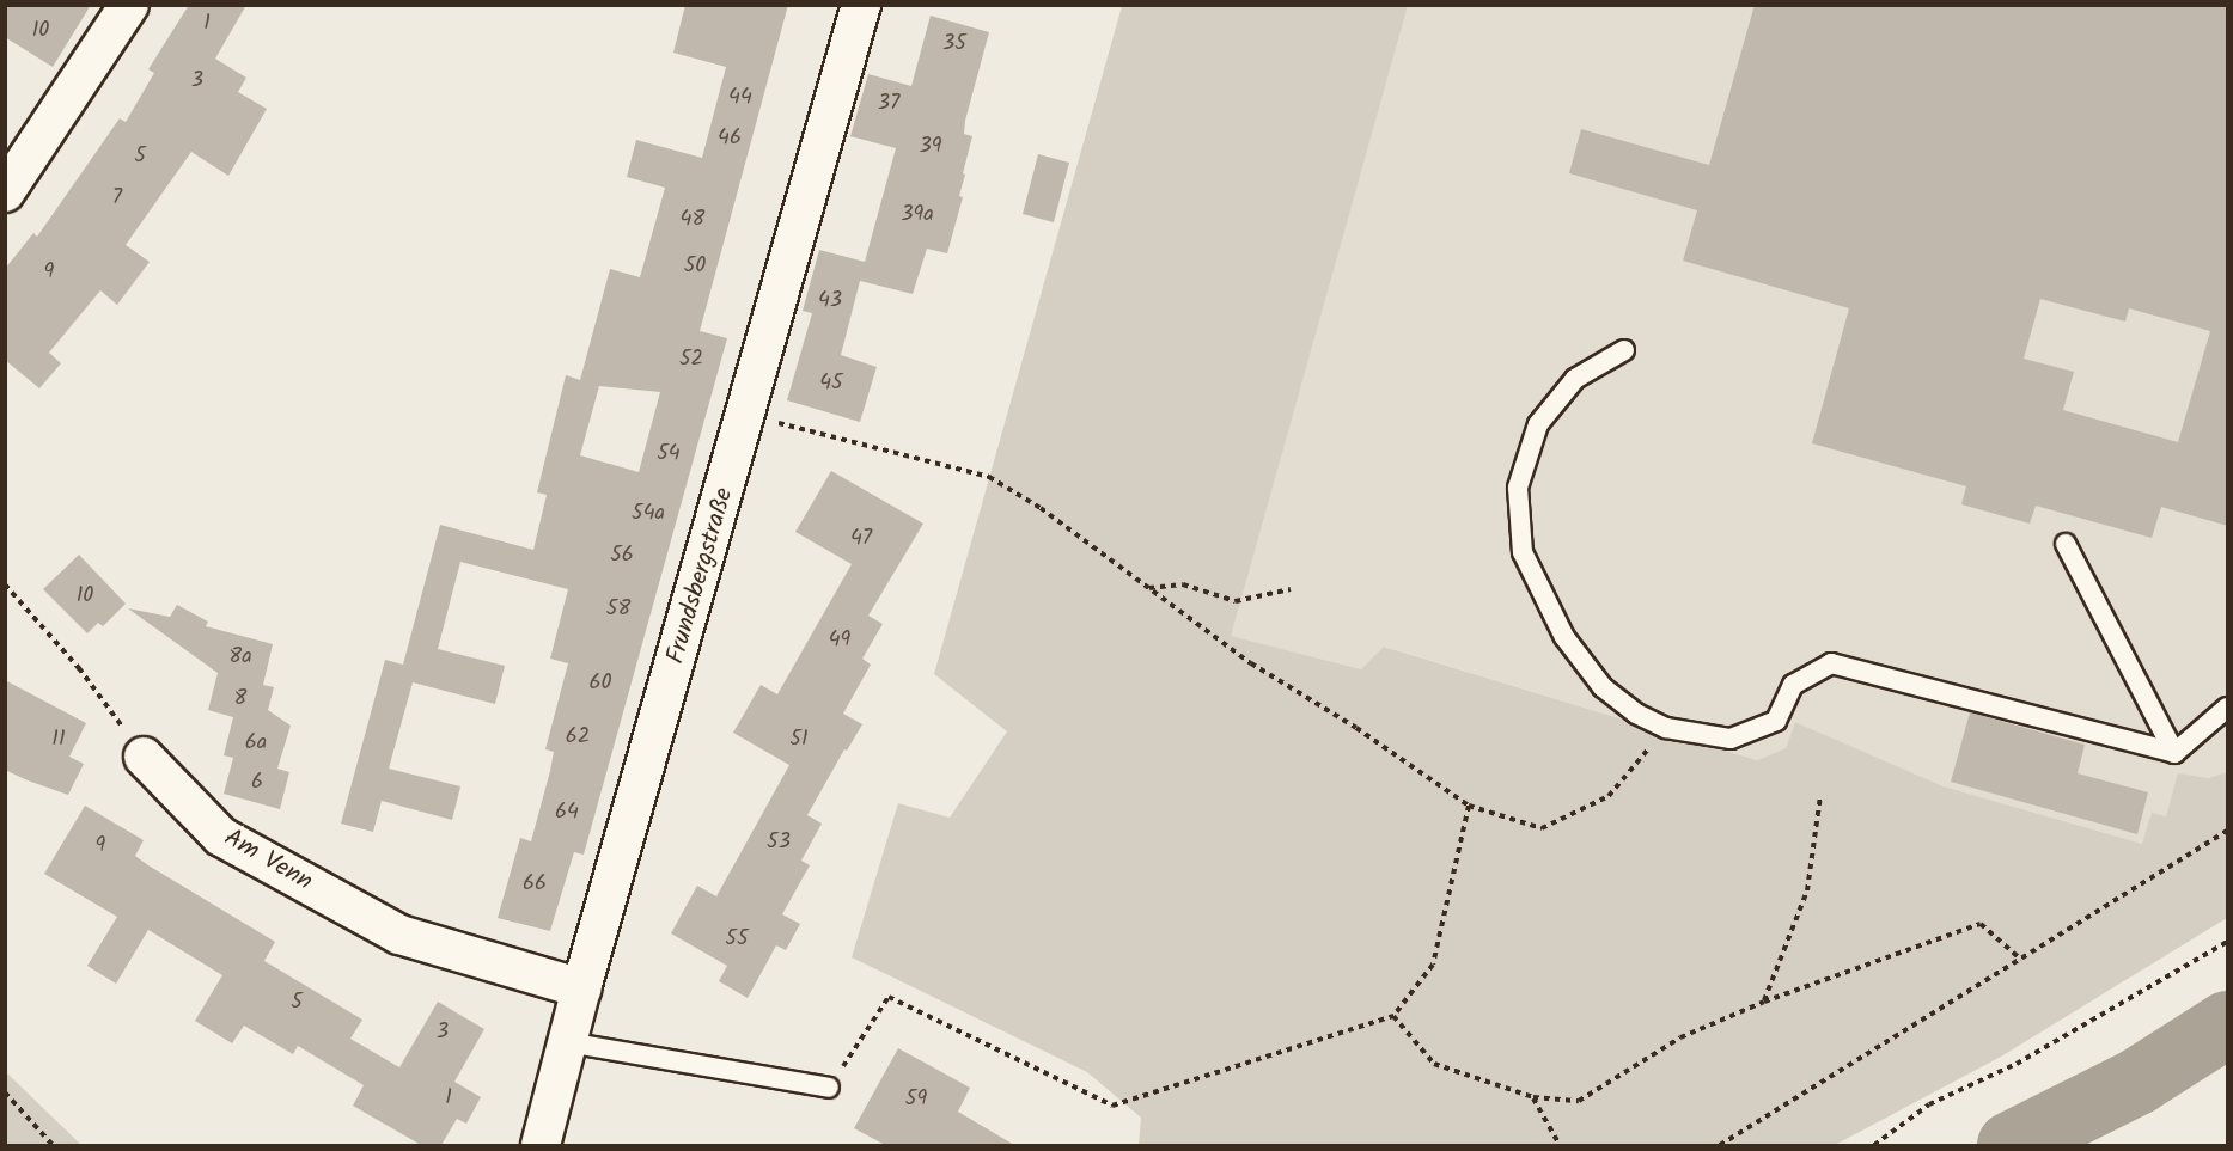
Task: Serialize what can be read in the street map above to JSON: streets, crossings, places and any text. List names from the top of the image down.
{
  "streets": {
    "street": ["Frundsbergstraße", "Am Venn"]
  },
  "crossings": [
    ["Frundsbergstraße", "Am Venn"]
  ],
  "house_numbers": [
    "1",
    "10",
    "35",
    "3",
    "44",
    "37",
    "46",
    "39",
    "5",
    "7",
    "39a",
    "48",
    "50",
    "9",
    "43",
    "52",
    "45",
    "54",
    "54a",
    "47",
    "56",
    "10",
    "58",
    "49",
    "8a",
    "60",
    "8",
    "62",
    "11",
    "51",
    "6a",
    "6",
    "64",
    "53",
    "9",
    "66",
    "55",
    "5",
    "3",
    "1",
    "59"
  ]
}
